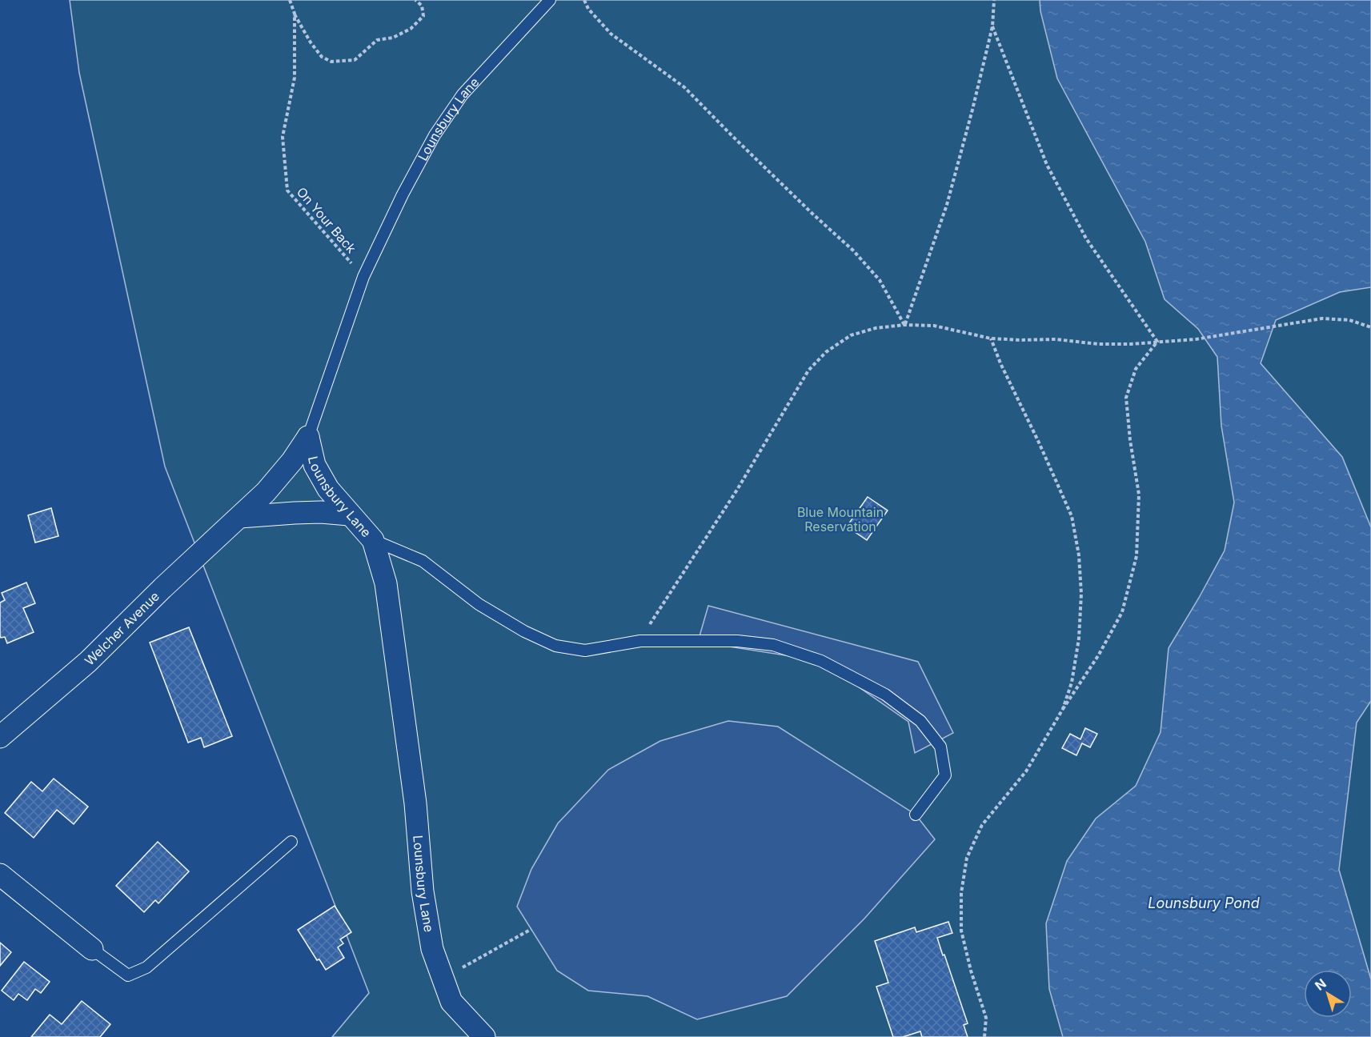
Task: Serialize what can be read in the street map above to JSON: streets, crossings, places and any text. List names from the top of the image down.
{
  "streets": {
    "street": ["Lounsbury Lane", "Welcher Avenue"],
    "path": ["On Your Back"]
  },
  "crossings": [
    ["Lounsbury Lane", "On Your Back"],
    ["Lounsbury Lane", "Welcher Avenue"]
  ],
  "water": ["Lounsbury Pond"],
  "parks": ["Blue Mountain Reservation"],
  "north": "top left"
}
